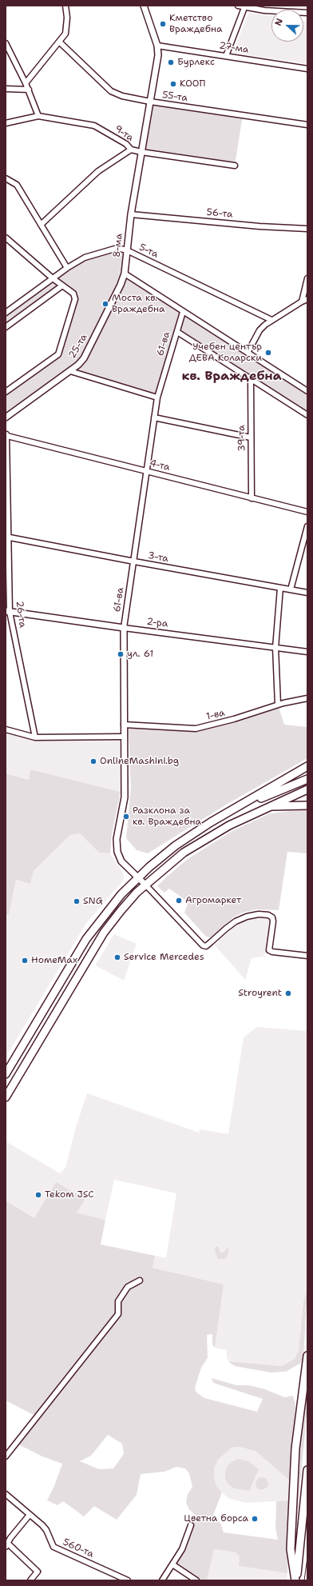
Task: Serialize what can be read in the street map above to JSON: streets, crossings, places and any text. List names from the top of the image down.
{
  "streets": {
    "street": [
      "27-ма",
      "55-та",
      "9-та",
      "56-та",
      "8-ма",
      "5-та",
      "61-ва",
      "25-та",
      "39-та",
      "4-та",
      "3-та",
      "26-та",
      "2-ра",
      "1-ва",
      "560-та"
    ]
  },
  "crossings": [
    ["27-ма", "8-ма"],
    ["55-та", "8-ма"],
    ["9-та", "8-ма"],
    ["56-та", "8-ма"],
    ["8-ма", "5-та"],
    ["8-ма", "25-та"],
    ["61-ва", "4-та"],
    ["61-ва", "3-та"],
    ["61-ва", "2-ра"],
    ["61-ва", "1-ва"],
    ["39-та", "4-та"],
    ["4-та", "26-та"],
    ["3-та", "26-та"],
    ["26-та", "2-ра"]
  ],
  "districts": ["кв. Враждебна"],
  "places": [
    "Кметство Враждебна",
    "Бурлекс",
    "КООП",
    "Моста кв. Враждебна",
    "Учебен център ДЕВА Коларски",
    "ул. 61",
    "ОnlineMashini.bg",
    "Разклона за кв. Враждебна",
    "Агромаркет",
    "SNG",
    "Service Mercedes",
    "HomeMax",
    "Stroyrent",
    "Tekom JSC",
    "Цветна борса"
  ],
  "north": "left"
}
